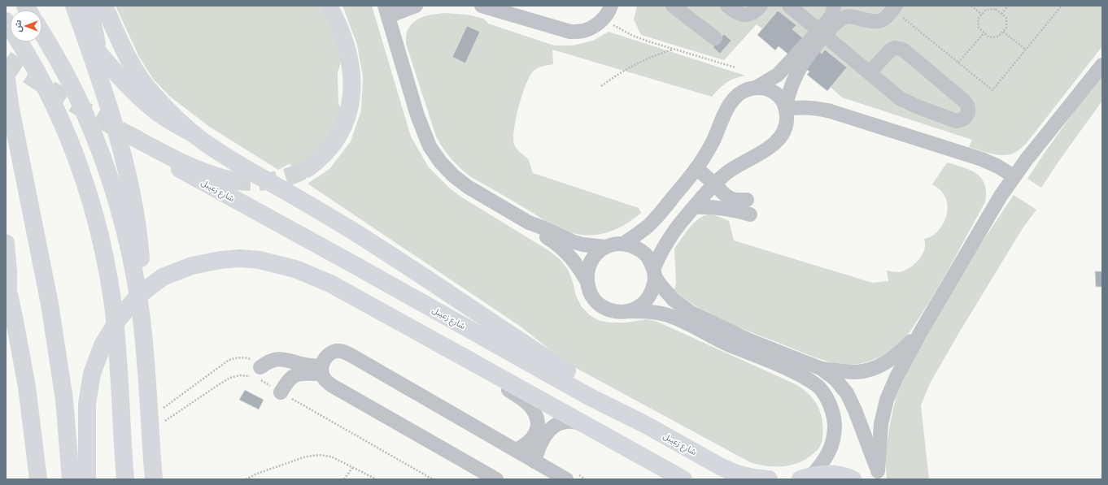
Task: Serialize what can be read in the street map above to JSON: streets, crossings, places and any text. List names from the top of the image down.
{
  "streets": {
    "main road": ["شارع زعيبل"]
  },
  "north": "left"
}
